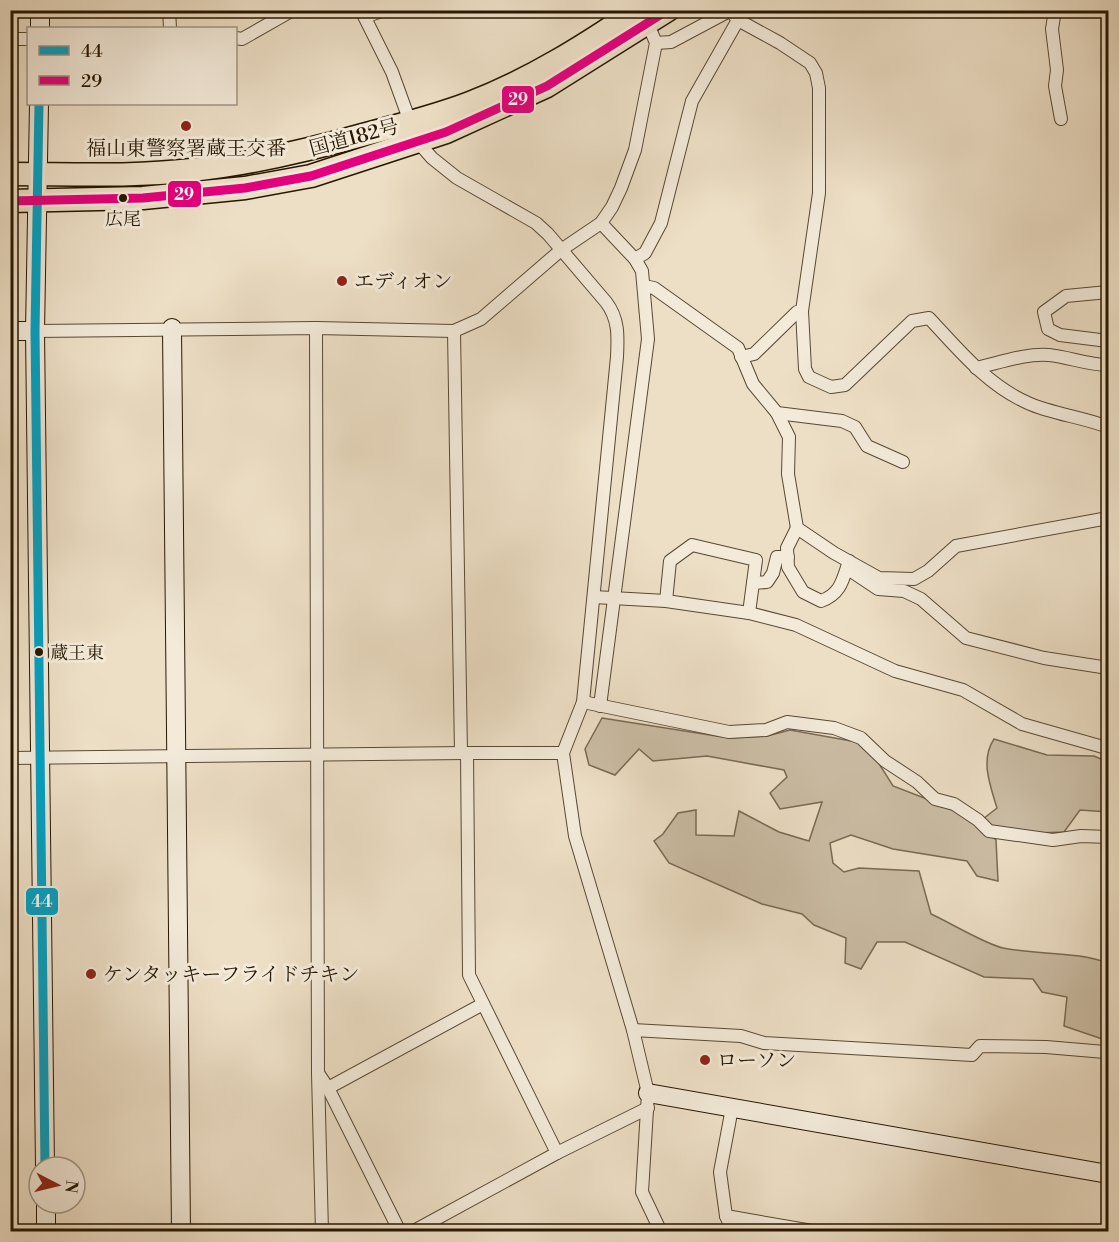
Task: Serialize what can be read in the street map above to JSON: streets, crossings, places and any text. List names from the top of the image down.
{
  "streets": {
    "highway": ["国道182号"]
  },
  "places": [
    "福山東警察署蔵王交番",
    "広尾",
    "エディオン",
    "蔵王東",
    "ケンタッキーフライドチキン",
    "ローソン"
  ],
  "lines": ["transit line 29", "transit line 44"],
  "legend": ["44", "29"],
  "north": "right"
}
